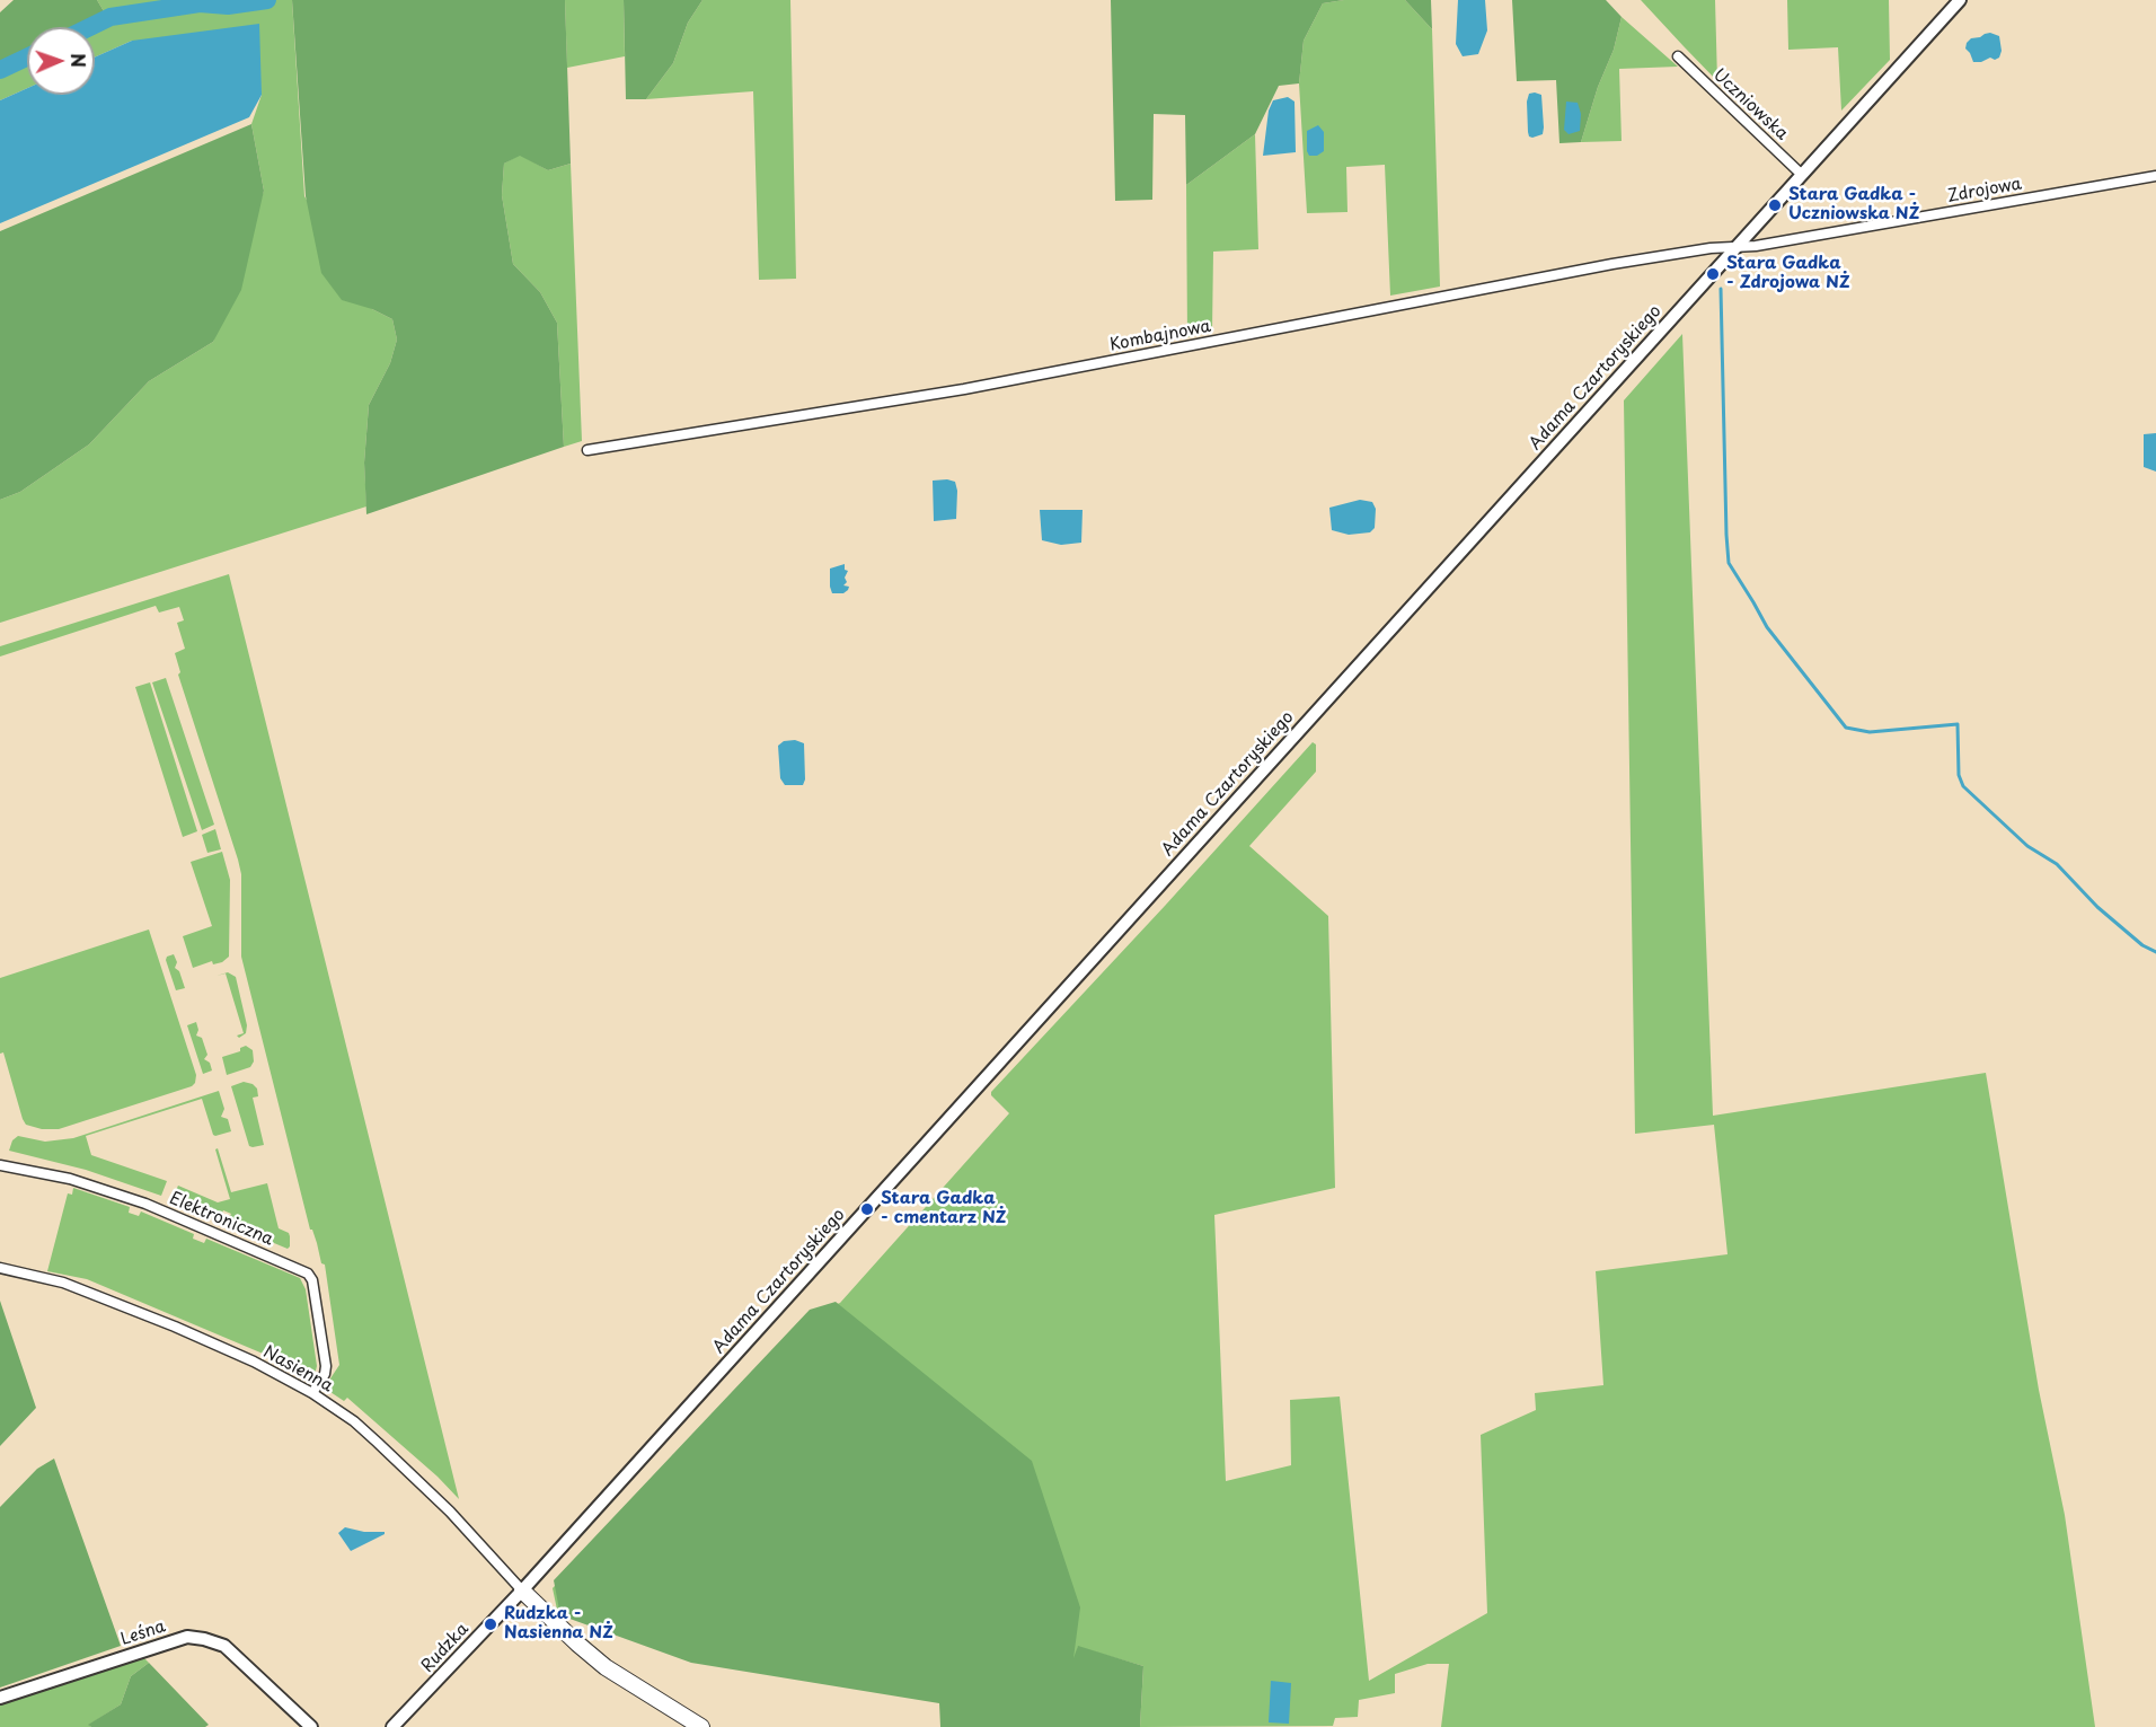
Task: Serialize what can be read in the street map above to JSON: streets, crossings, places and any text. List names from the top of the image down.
{
  "streets": {
    "street": [
      "Uczniowska",
      "Zdrojowa",
      "Kombajnowa",
      "Adama Czartoryskiego",
      "Elektroniczna",
      "Nasienna",
      "Leśna",
      "Rudzka"
    ]
  },
  "crossings": [
    ["Uczniowska", "Adama Czartoryskiego"],
    ["Zdrojowa", "Kombajnowa"],
    ["Zdrojowa", "Adama Czartoryskiego"],
    ["Kombajnowa", "Adama Czartoryskiego"],
    ["Adama Czartoryskiego", "Nasienna"],
    ["Adama Czartoryskiego", "Rudzka"],
    ["Elektroniczna", "Nasienna"],
    ["Nasienna", "Rudzka"]
  ],
  "places": [
    "Stara Gadka - Uczniowska NŻ",
    "Stara Gadka - Zdrojowa NŻ",
    "Stara Gadka - cmentarz NŻ",
    "Rudzka - Nasienna NŻ"
  ],
  "north": "right"
}
